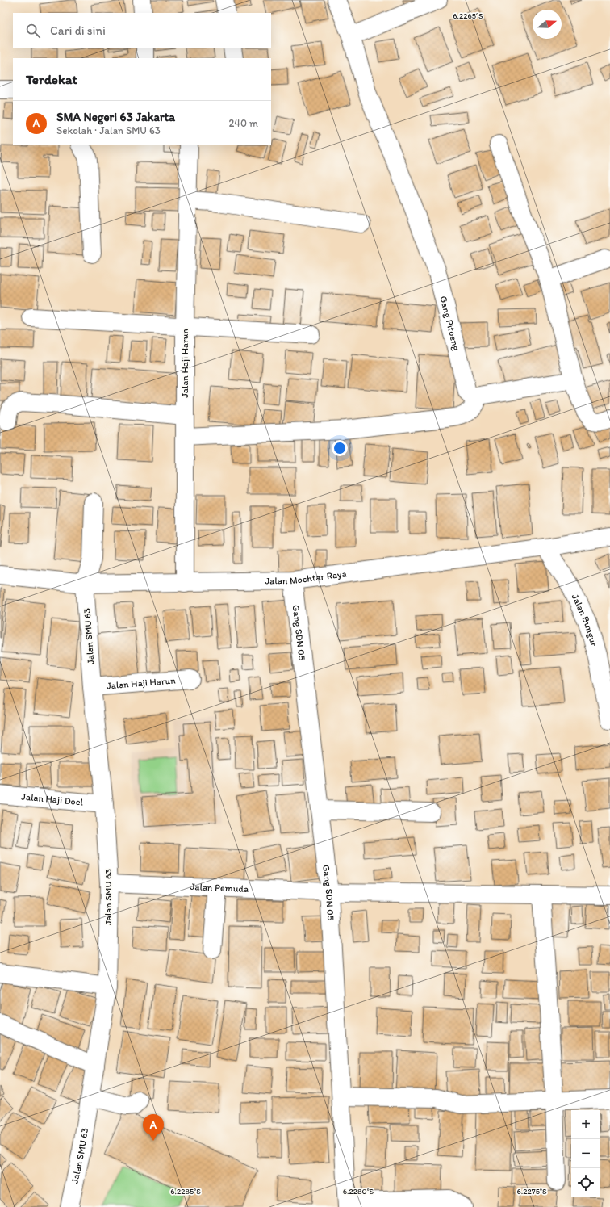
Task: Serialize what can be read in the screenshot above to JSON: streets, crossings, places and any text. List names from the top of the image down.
{
  "streets": {
    "street": [
      "Gang Pitoeng",
      "Jalan Haji Harun",
      "Jalan Mochtar Raya",
      "Jalan Bungur",
      "Gang SDN 05",
      "Jalan SMU 63",
      "Jalan Haji Doel",
      "Jalan Pemuda"
    ]
  },
  "crossings": [
    ["Jalan Haji Harun", "Jalan Mochtar Raya"],
    ["Jalan Haji Harun", "Jalan SMU 63"],
    ["Jalan Mochtar Raya", "Jalan Bungur"],
    ["Jalan Mochtar Raya", "Gang SDN 05"],
    ["Jalan Mochtar Raya", "Jalan SMU 63"],
    ["Gang SDN 05", "Jalan Pemuda"],
    ["Jalan SMU 63", "Jalan Haji Doel"],
    ["Jalan SMU 63", "Jalan Pemuda"]
  ],
  "north": "right",
  "page": {
    "search": "Cari di sini",
    "heading": "Terdekat",
    "list": [
      {
        "mark": "A",
        "name": "SMA Negeri 63 Jakarta",
        "note": "Sekolah · Jalan SMU 63",
        "value": "240 m"
      }
    ],
    "map_buttons": ["+", "−"],
    "pins": "A"
  },
  "coordinates": [
    "6.2265°S",
    "6.2285°S",
    "6.2280°S",
    "6.2275°S"
  ]
}
